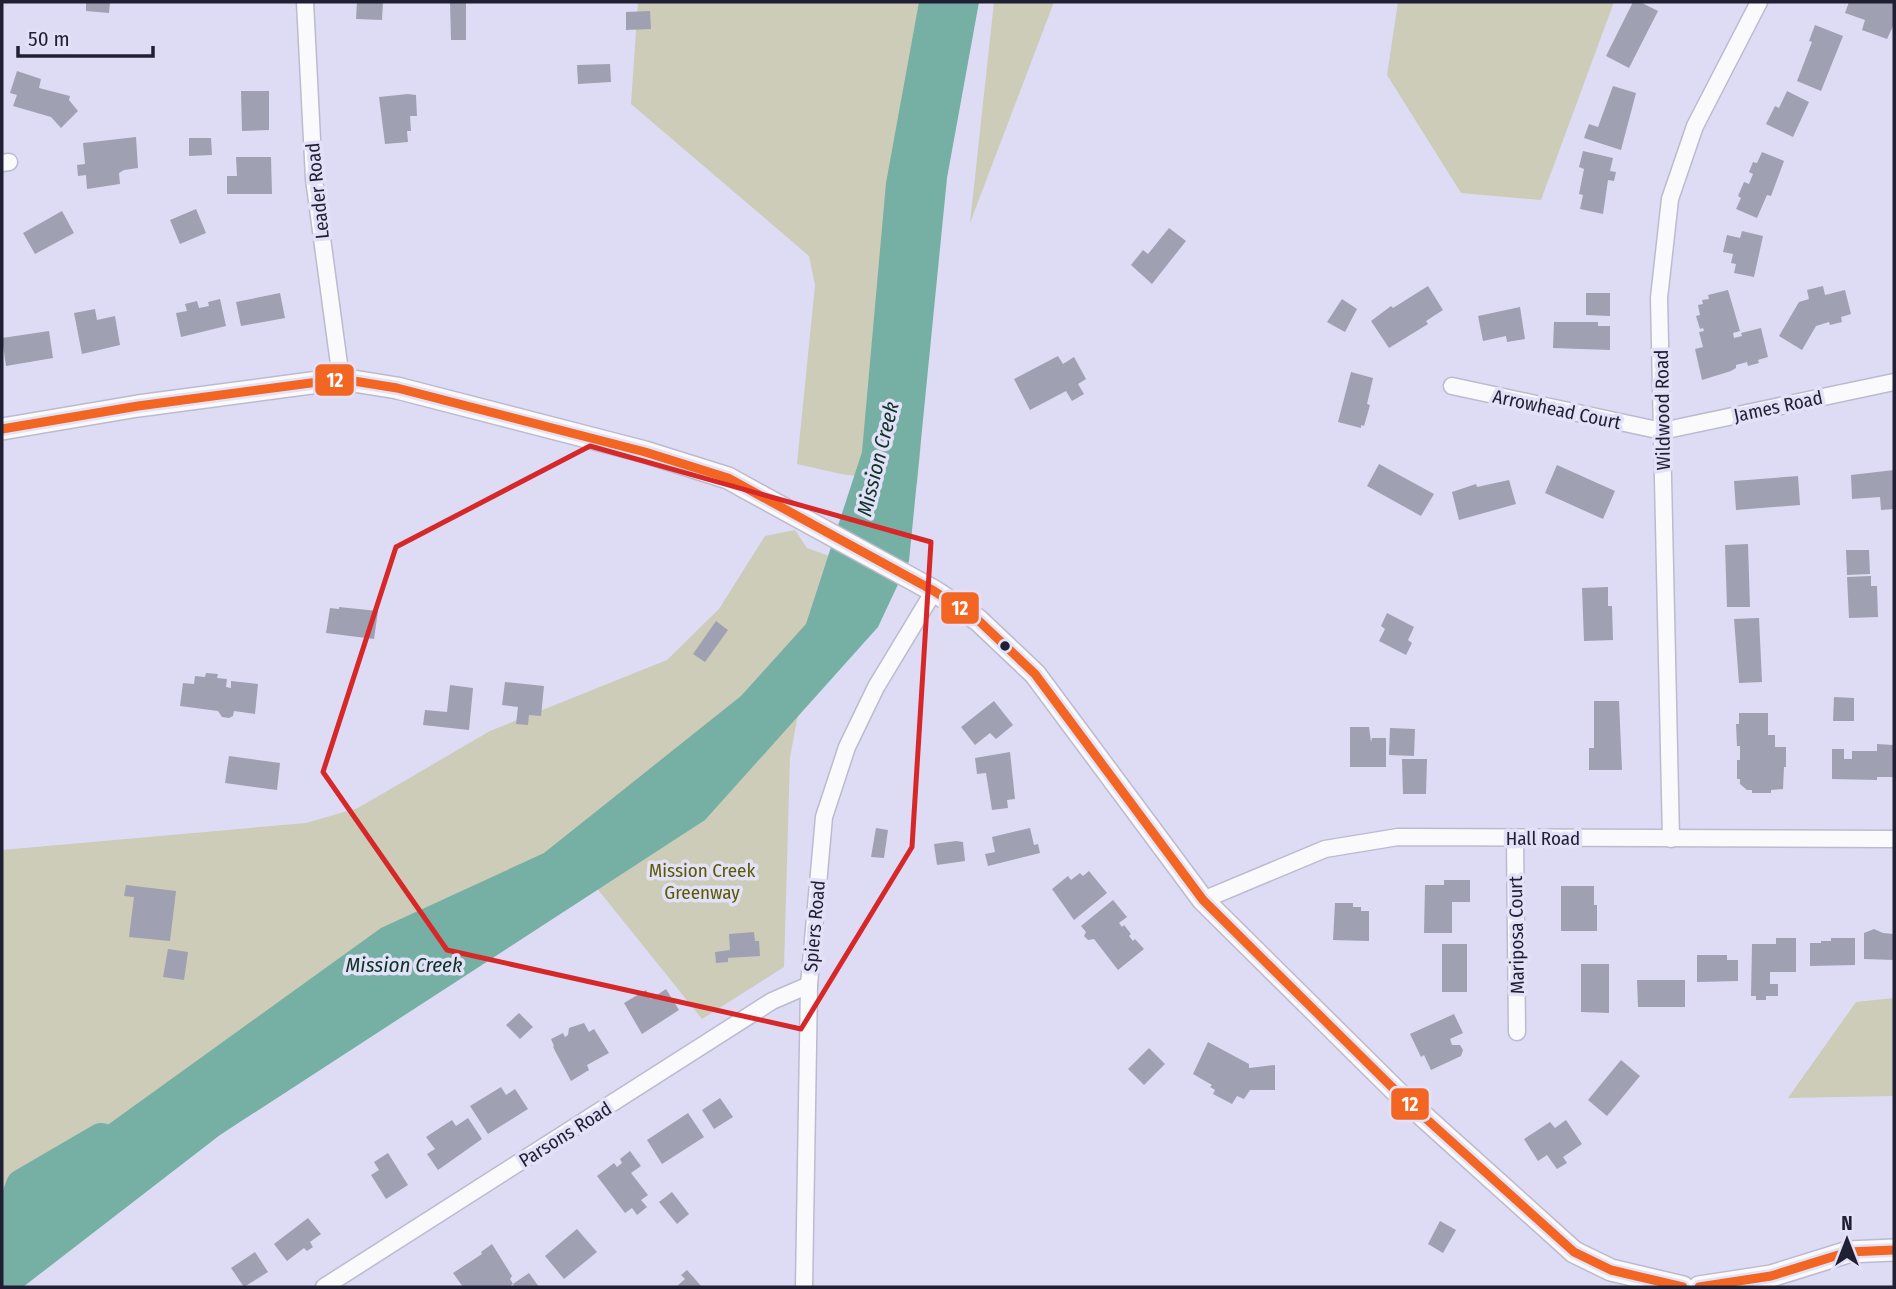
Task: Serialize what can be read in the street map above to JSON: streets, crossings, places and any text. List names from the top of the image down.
{
  "streets": {
    "street": [
      "Leader Road",
      "James Road",
      "Arrowhead Court",
      "Wildwood Road",
      "Hall Road",
      "Spiers Road",
      "Mariposa Court",
      "Parsons Road"
    ]
  },
  "crossings": [
    ["James Road", "Arrowhead Court"],
    ["James Road", "Wildwood Road"],
    ["Arrowhead Court", "Wildwood Road"],
    ["Wildwood Road", "Hall Road"],
    ["Hall Road", "Mariposa Court"],
    ["Spiers Road", "Parsons Road"]
  ],
  "water": ["Mission Creek"],
  "parks": ["Mission Creek Greenway"],
  "lines": ["transit line 12"],
  "scale_bar": "50 m",
  "north": "top"
}
